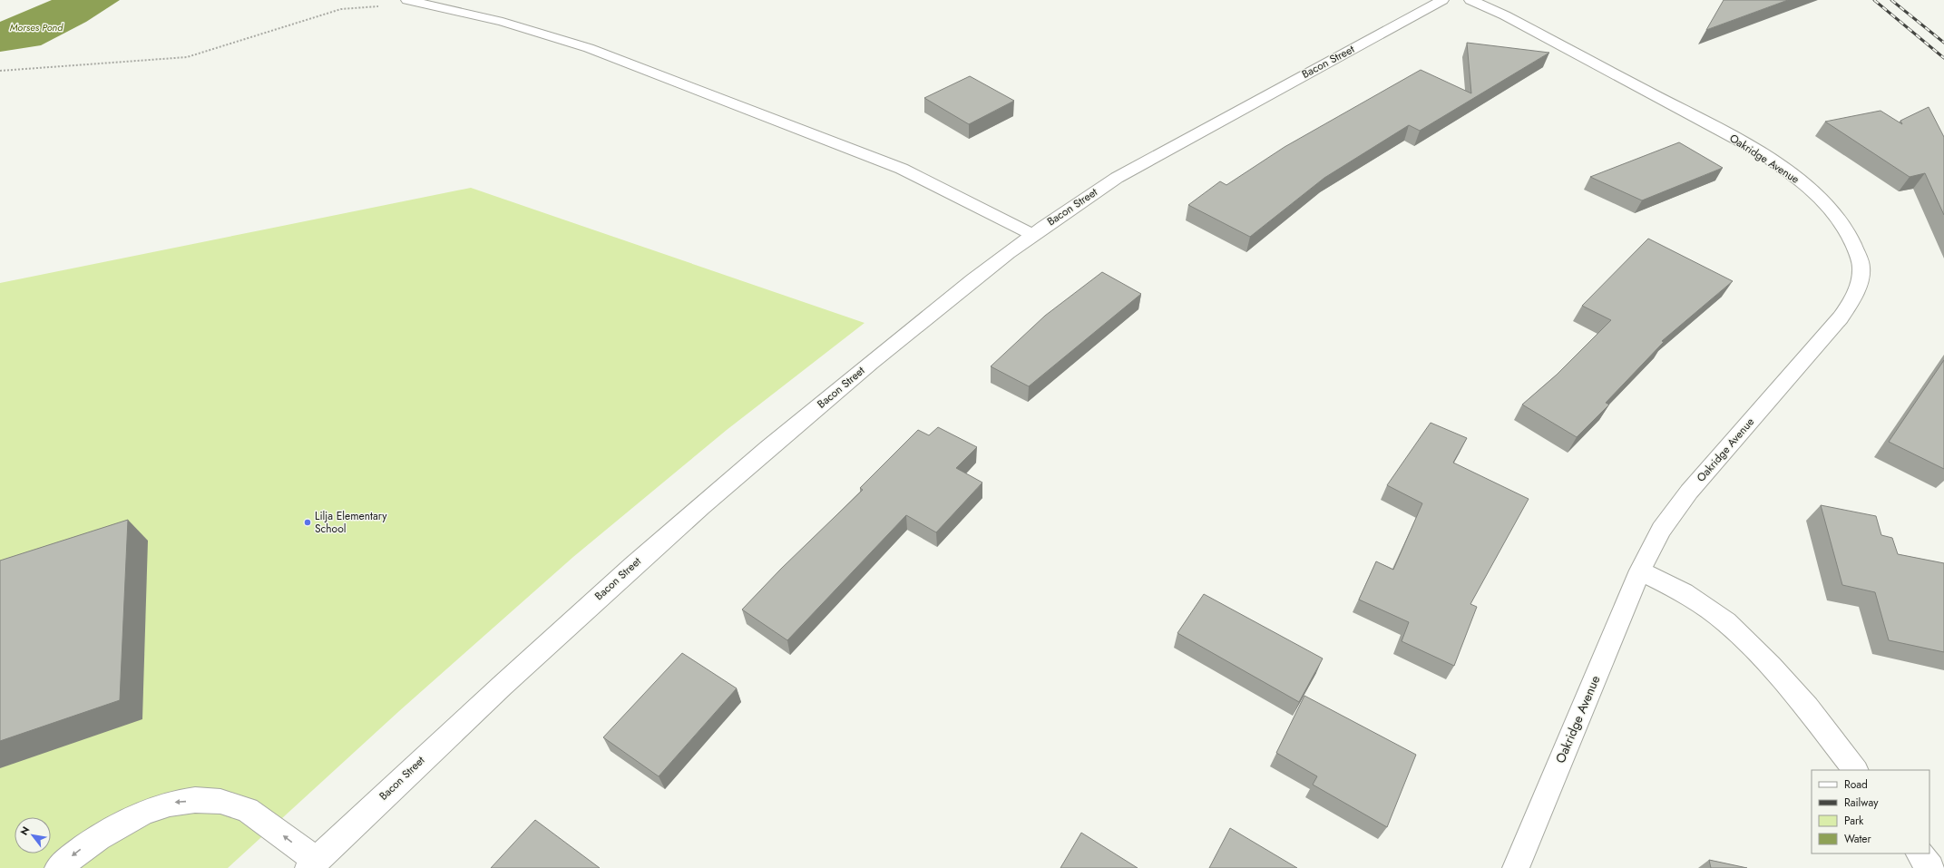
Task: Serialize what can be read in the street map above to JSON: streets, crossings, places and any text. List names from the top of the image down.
{
  "streets": {
    "street": ["Bacon Street", "Oakridge Avenue"]
  },
  "water": ["Morses Pond"],
  "places": ["Lilja Elementary School"],
  "legend": [
    "Road",
    "Railway",
    "Park",
    "Water"
  ],
  "north": "top left"
}
